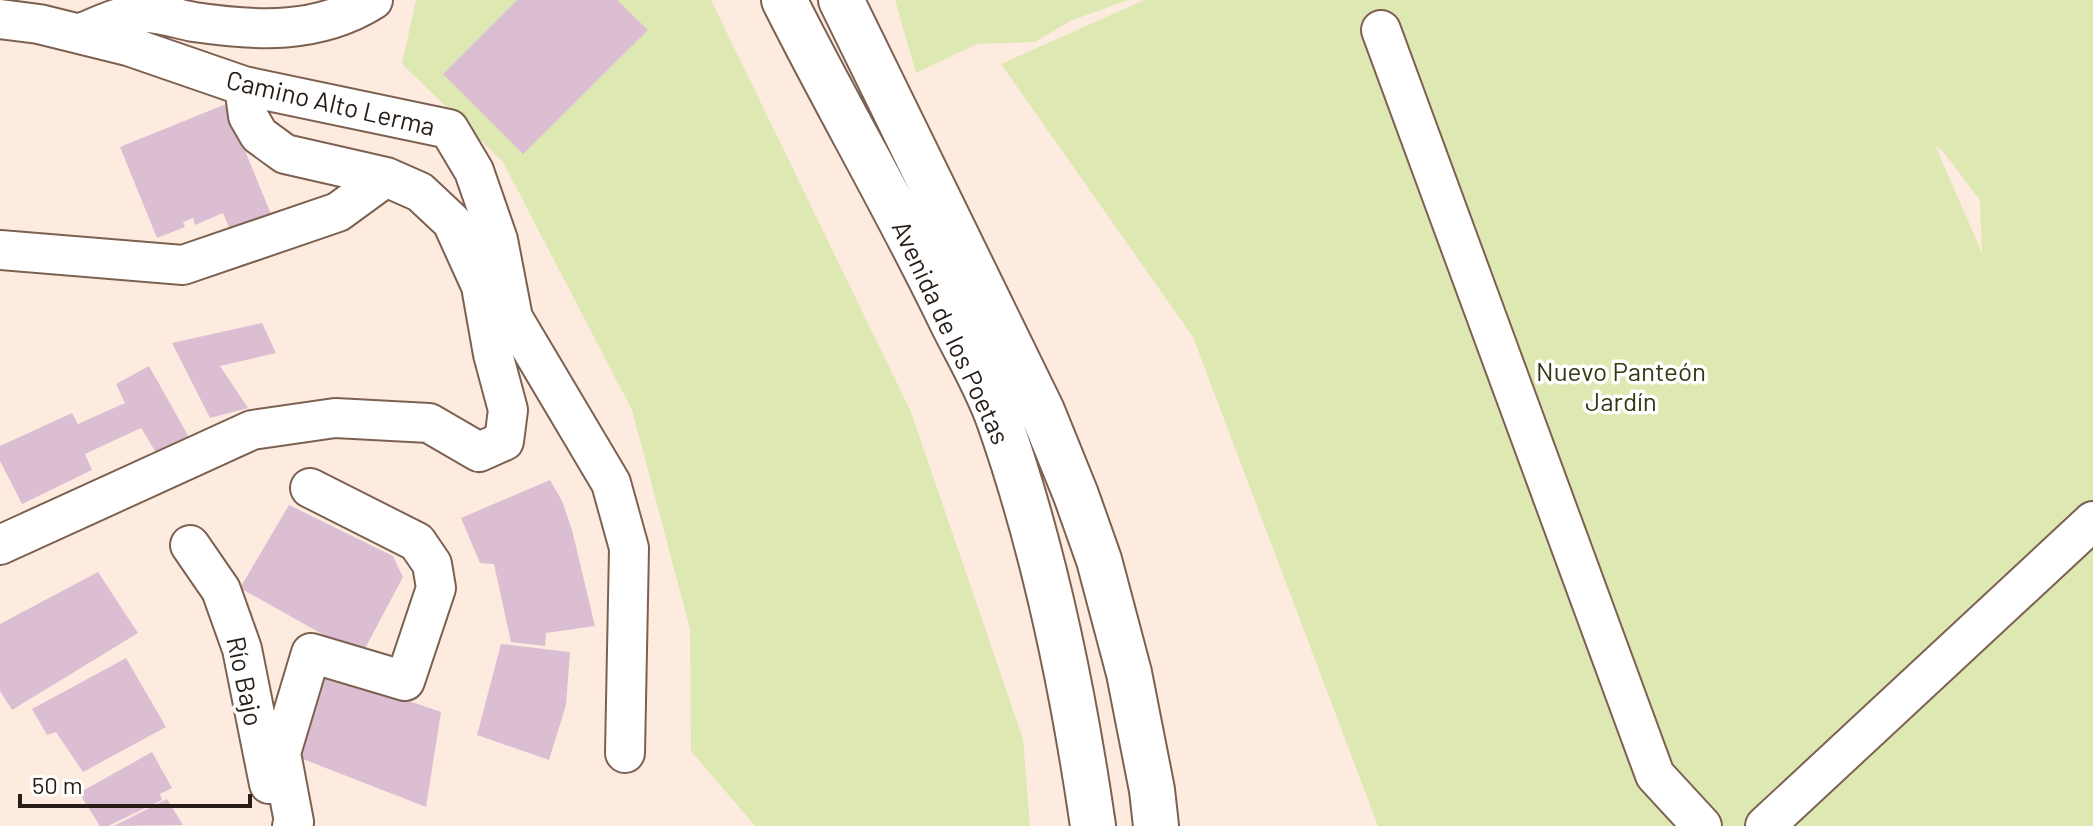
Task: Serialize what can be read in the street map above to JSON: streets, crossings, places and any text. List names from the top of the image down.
{
  "streets": {
    "highway": ["Avenida de los Poetas"],
    "street": ["Camino Alto Lerma", "Río Bajo"]
  },
  "parks": ["Nuevo Panteón Jardín"],
  "scale_bar": "50 m"
}
